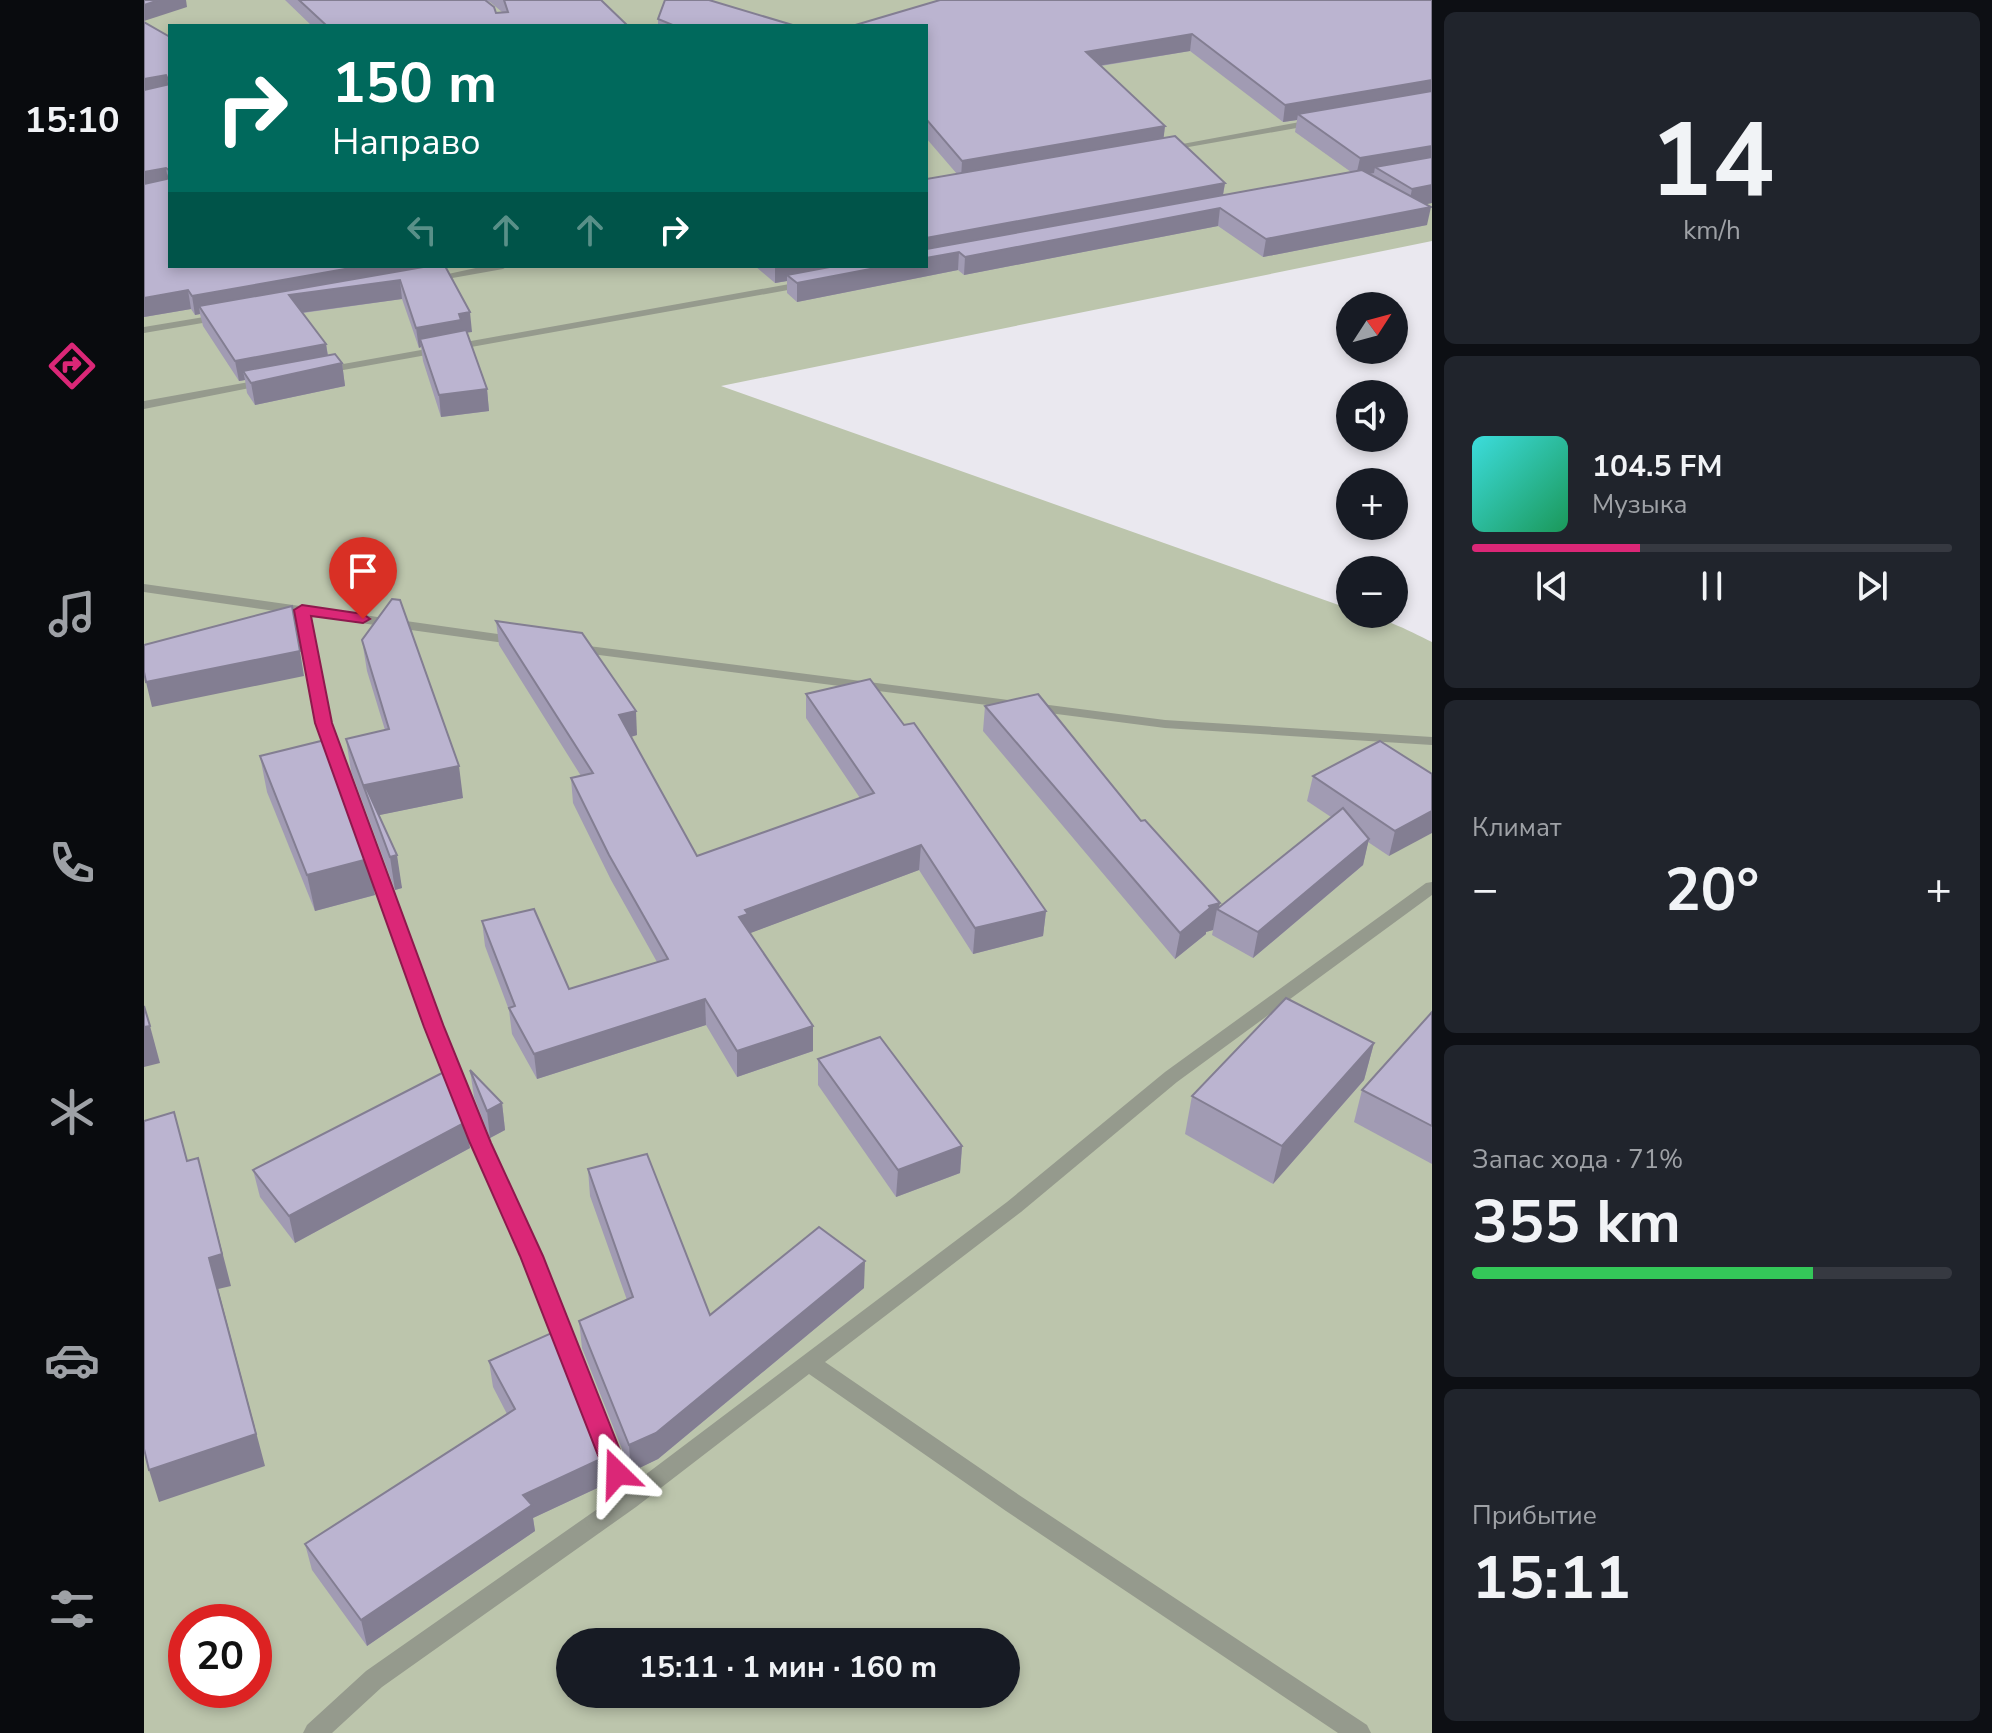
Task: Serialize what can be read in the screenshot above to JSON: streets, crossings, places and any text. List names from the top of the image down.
{
  "north": "top right",
  "page": {
    "tabs": "15:10",
    "tile": [
      ["14", "km/h"],
      "Климат",
      ["Запас хода · 71%", "355 km"],
      ["Прибытие", "15:11"]
    ],
    "turn": ["150 m", "Направо"],
    "map_buttons": ["+", "−"],
    "song": ["104.5 FM", "Музыка"],
    "heat": ["−", "20°", "+"],
    "limit": "20",
    "trip": "15:11 · 1 мин · 160 m"
  }
}
